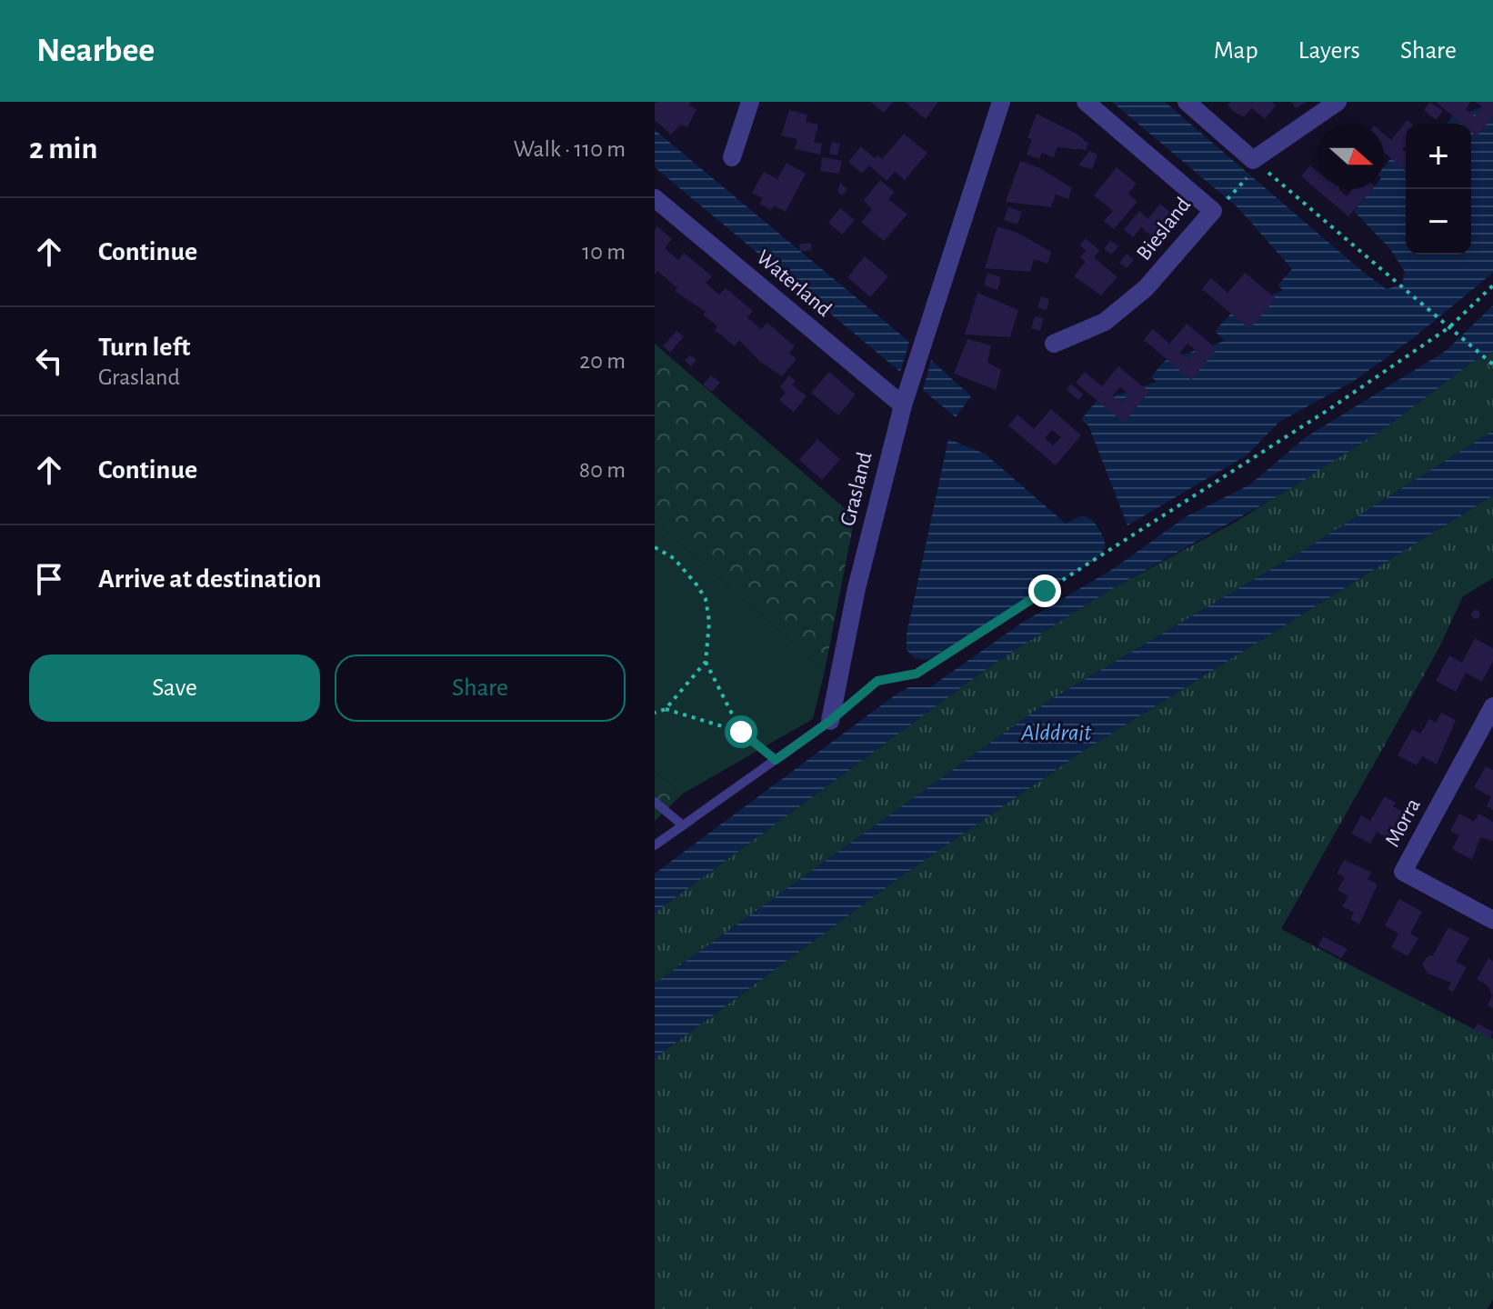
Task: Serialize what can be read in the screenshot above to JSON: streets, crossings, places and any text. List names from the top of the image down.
{
  "streets": {
    "street": [
      "Biesland",
      "Waterland",
      "Grasland",
      "Morra"
    ]
  },
  "crossings": [
    ["Waterland", "Grasland"]
  ],
  "water": ["Alddrait"],
  "north": "right",
  "page": {
    "header": "Nearbee",
    "nav": ["Map", "Layers", "Share"],
    "heading": ["2 min", "Walk · 110 m"],
    "map_buttons": ["+", "−"],
    "list": [
      ["Continue", "10 m"],
      ["Turn left", "Grasland", "20 m"],
      ["Continue", "80 m"],
      "Arrive at destination"
    ],
    "buttons": ["Save", "Share"]
  }
}
